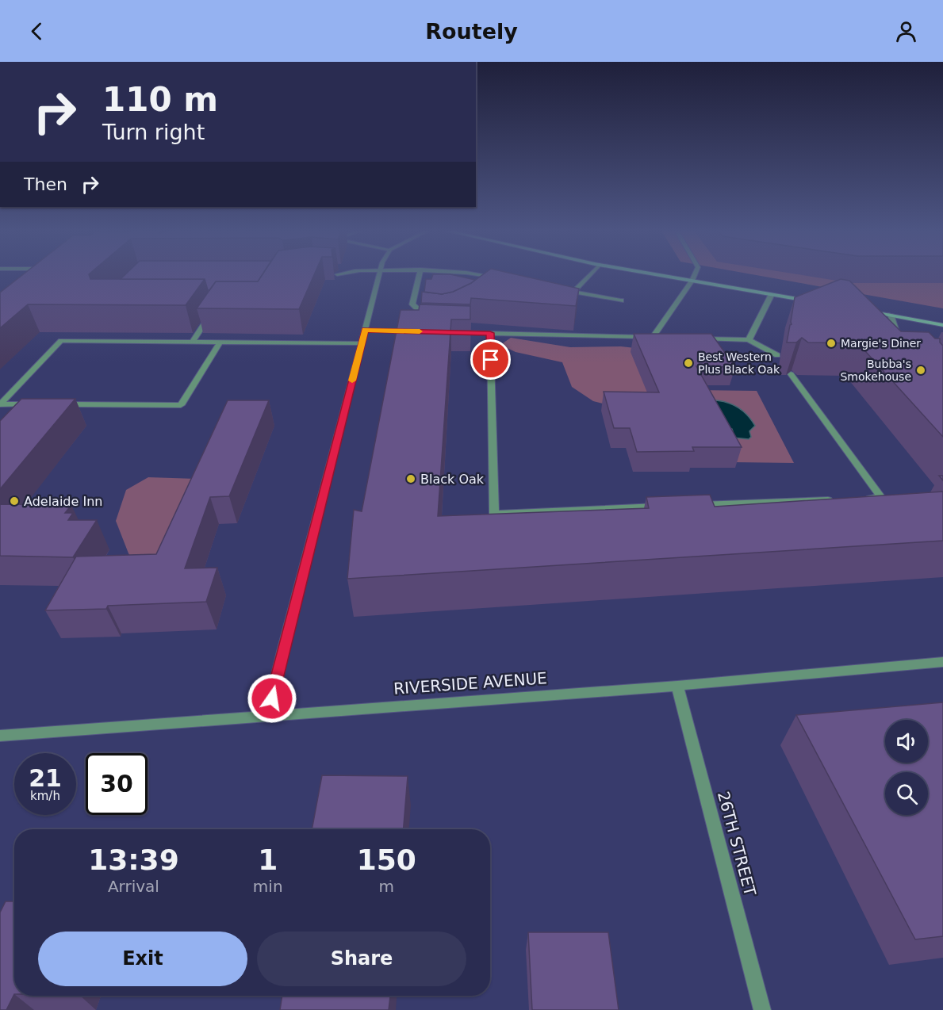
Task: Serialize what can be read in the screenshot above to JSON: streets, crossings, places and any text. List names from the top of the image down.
{
  "streets": {
    "street": ["RIVERSIDE AVENUE", "26TH STREET"]
  },
  "crossings": [
    ["RIVERSIDE AVENUE", "26TH STREET"]
  ],
  "places": [
    "Margie's Diner",
    "Best Western Plus Black Oak",
    "Bubba's Smokehouse",
    "Black Oak",
    "Adelaide Inn"
  ],
  "page": {
    "header": "Routely",
    "turn": ["110 m", "Turn right"],
    "then": "Then",
    "speed": "21 km/h",
    "limit": "30",
    "eta": [
      "13:39",
      "Arrival",
      "1",
      "min",
      "150",
      "m"
    ],
    "buttons": ["Exit", "Share"]
  }
}
